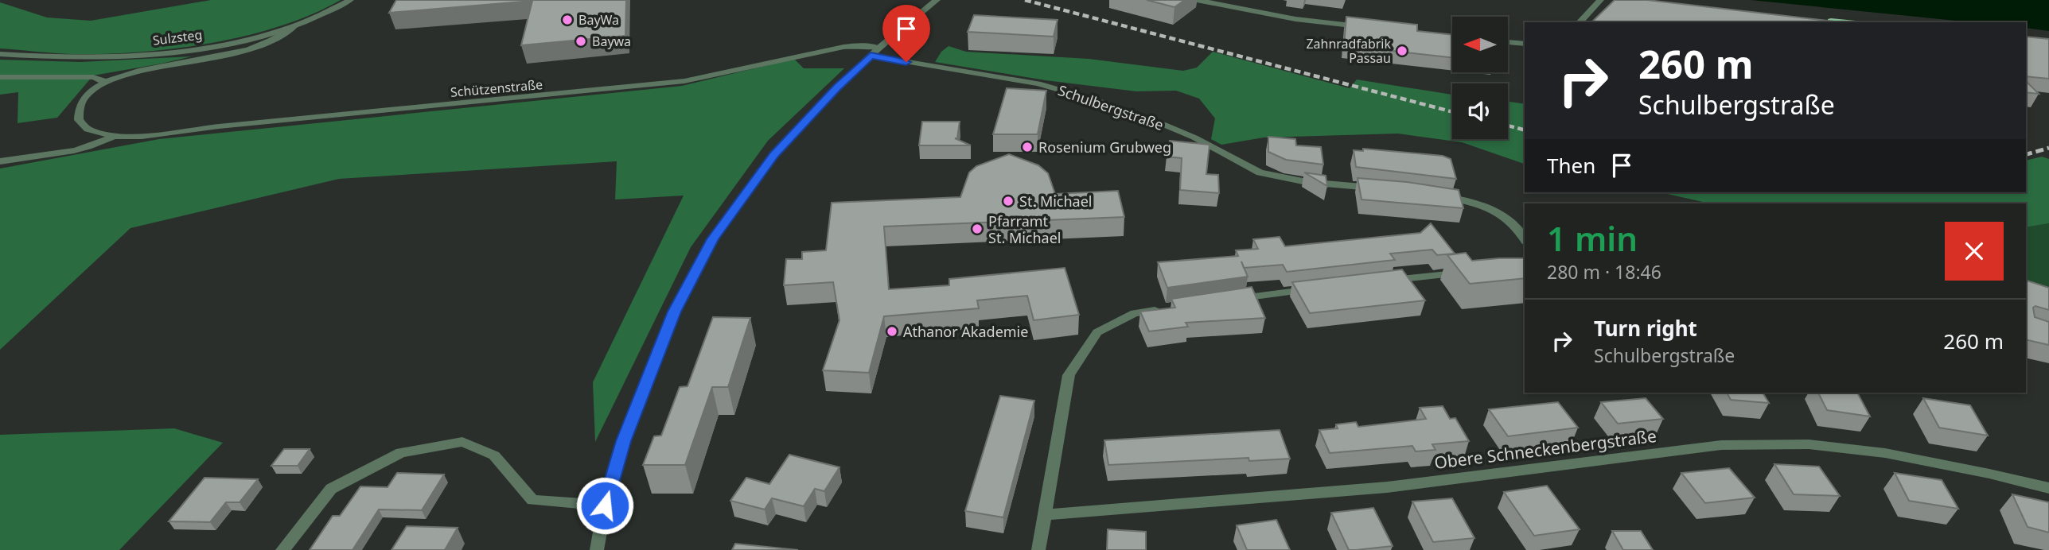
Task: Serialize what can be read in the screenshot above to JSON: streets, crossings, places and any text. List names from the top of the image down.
{
  "streets": {
    "street": [
      "Sulzsteg",
      "Schützenstraße",
      "Schulbergstraße",
      "Obere Schneckenbergstraße"
    ]
  },
  "crossings": [
    ["Sulzsteg", "Schützenstraße"]
  ],
  "places": [
    "BayWa",
    "Baywa",
    "Zahnradfabrik Passau",
    "Rosenium Grubweg",
    "St. Michael",
    "Pfarramt St. Michael",
    "Athanor Akademie"
  ],
  "north": "left",
  "page": {
    "turn": ["260 m", "Schulbergstraße"],
    "then": "Then",
    "heading": ["1 min", "280 m · 18:46"],
    "list": [
      {
        "name": "Turn right",
        "note": "Schulbergstraße",
        "value": "260 m"
      }
    ]
  }
}
